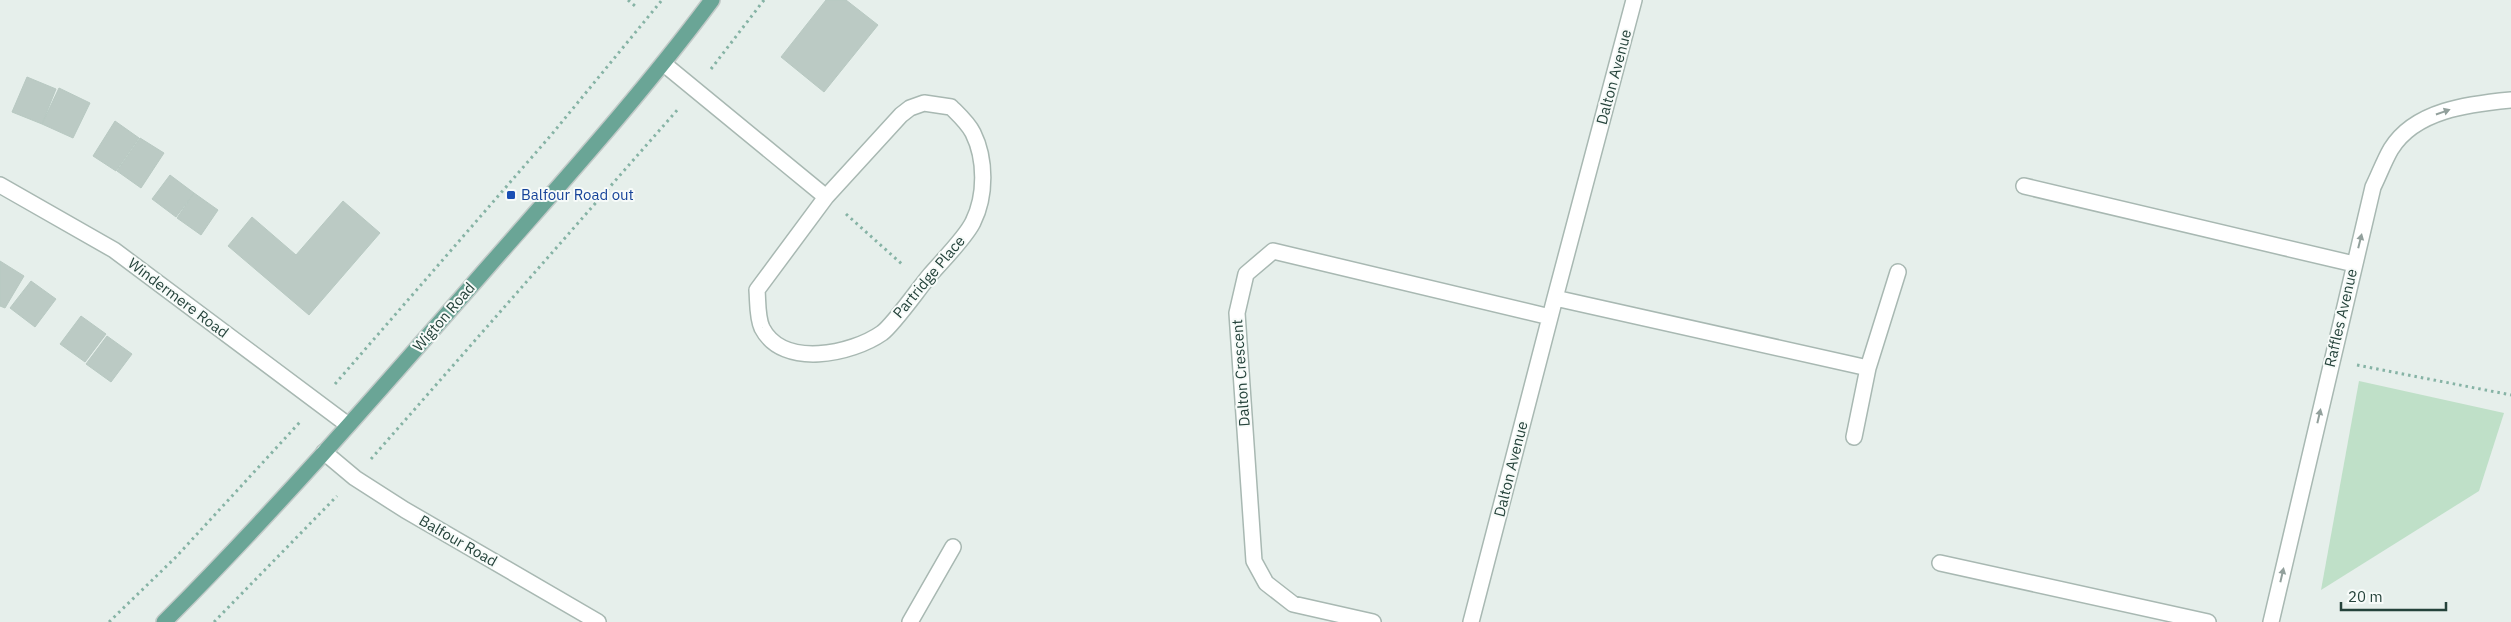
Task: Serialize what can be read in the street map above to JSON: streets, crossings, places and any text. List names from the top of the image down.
{
  "streets": {
    "main road": ["Wigton Road"],
    "street": [
      "Dalton Avenue",
      "Partridge Place",
      "Windermere Road",
      "Raffles Avenue",
      "Dalton Crescent",
      "Balfour Road"
    ]
  },
  "crossings": [
    ["Dalton Avenue", "Dalton Crescent"],
    ["Windermere Road", "Wigton Road"],
    ["Wigton Road", "Balfour Road"]
  ],
  "one_way": ["Raffles Avenue"],
  "places": {
    "transit": ["Balfour Road out"]
  },
  "scale_bar": "20 m"
}
